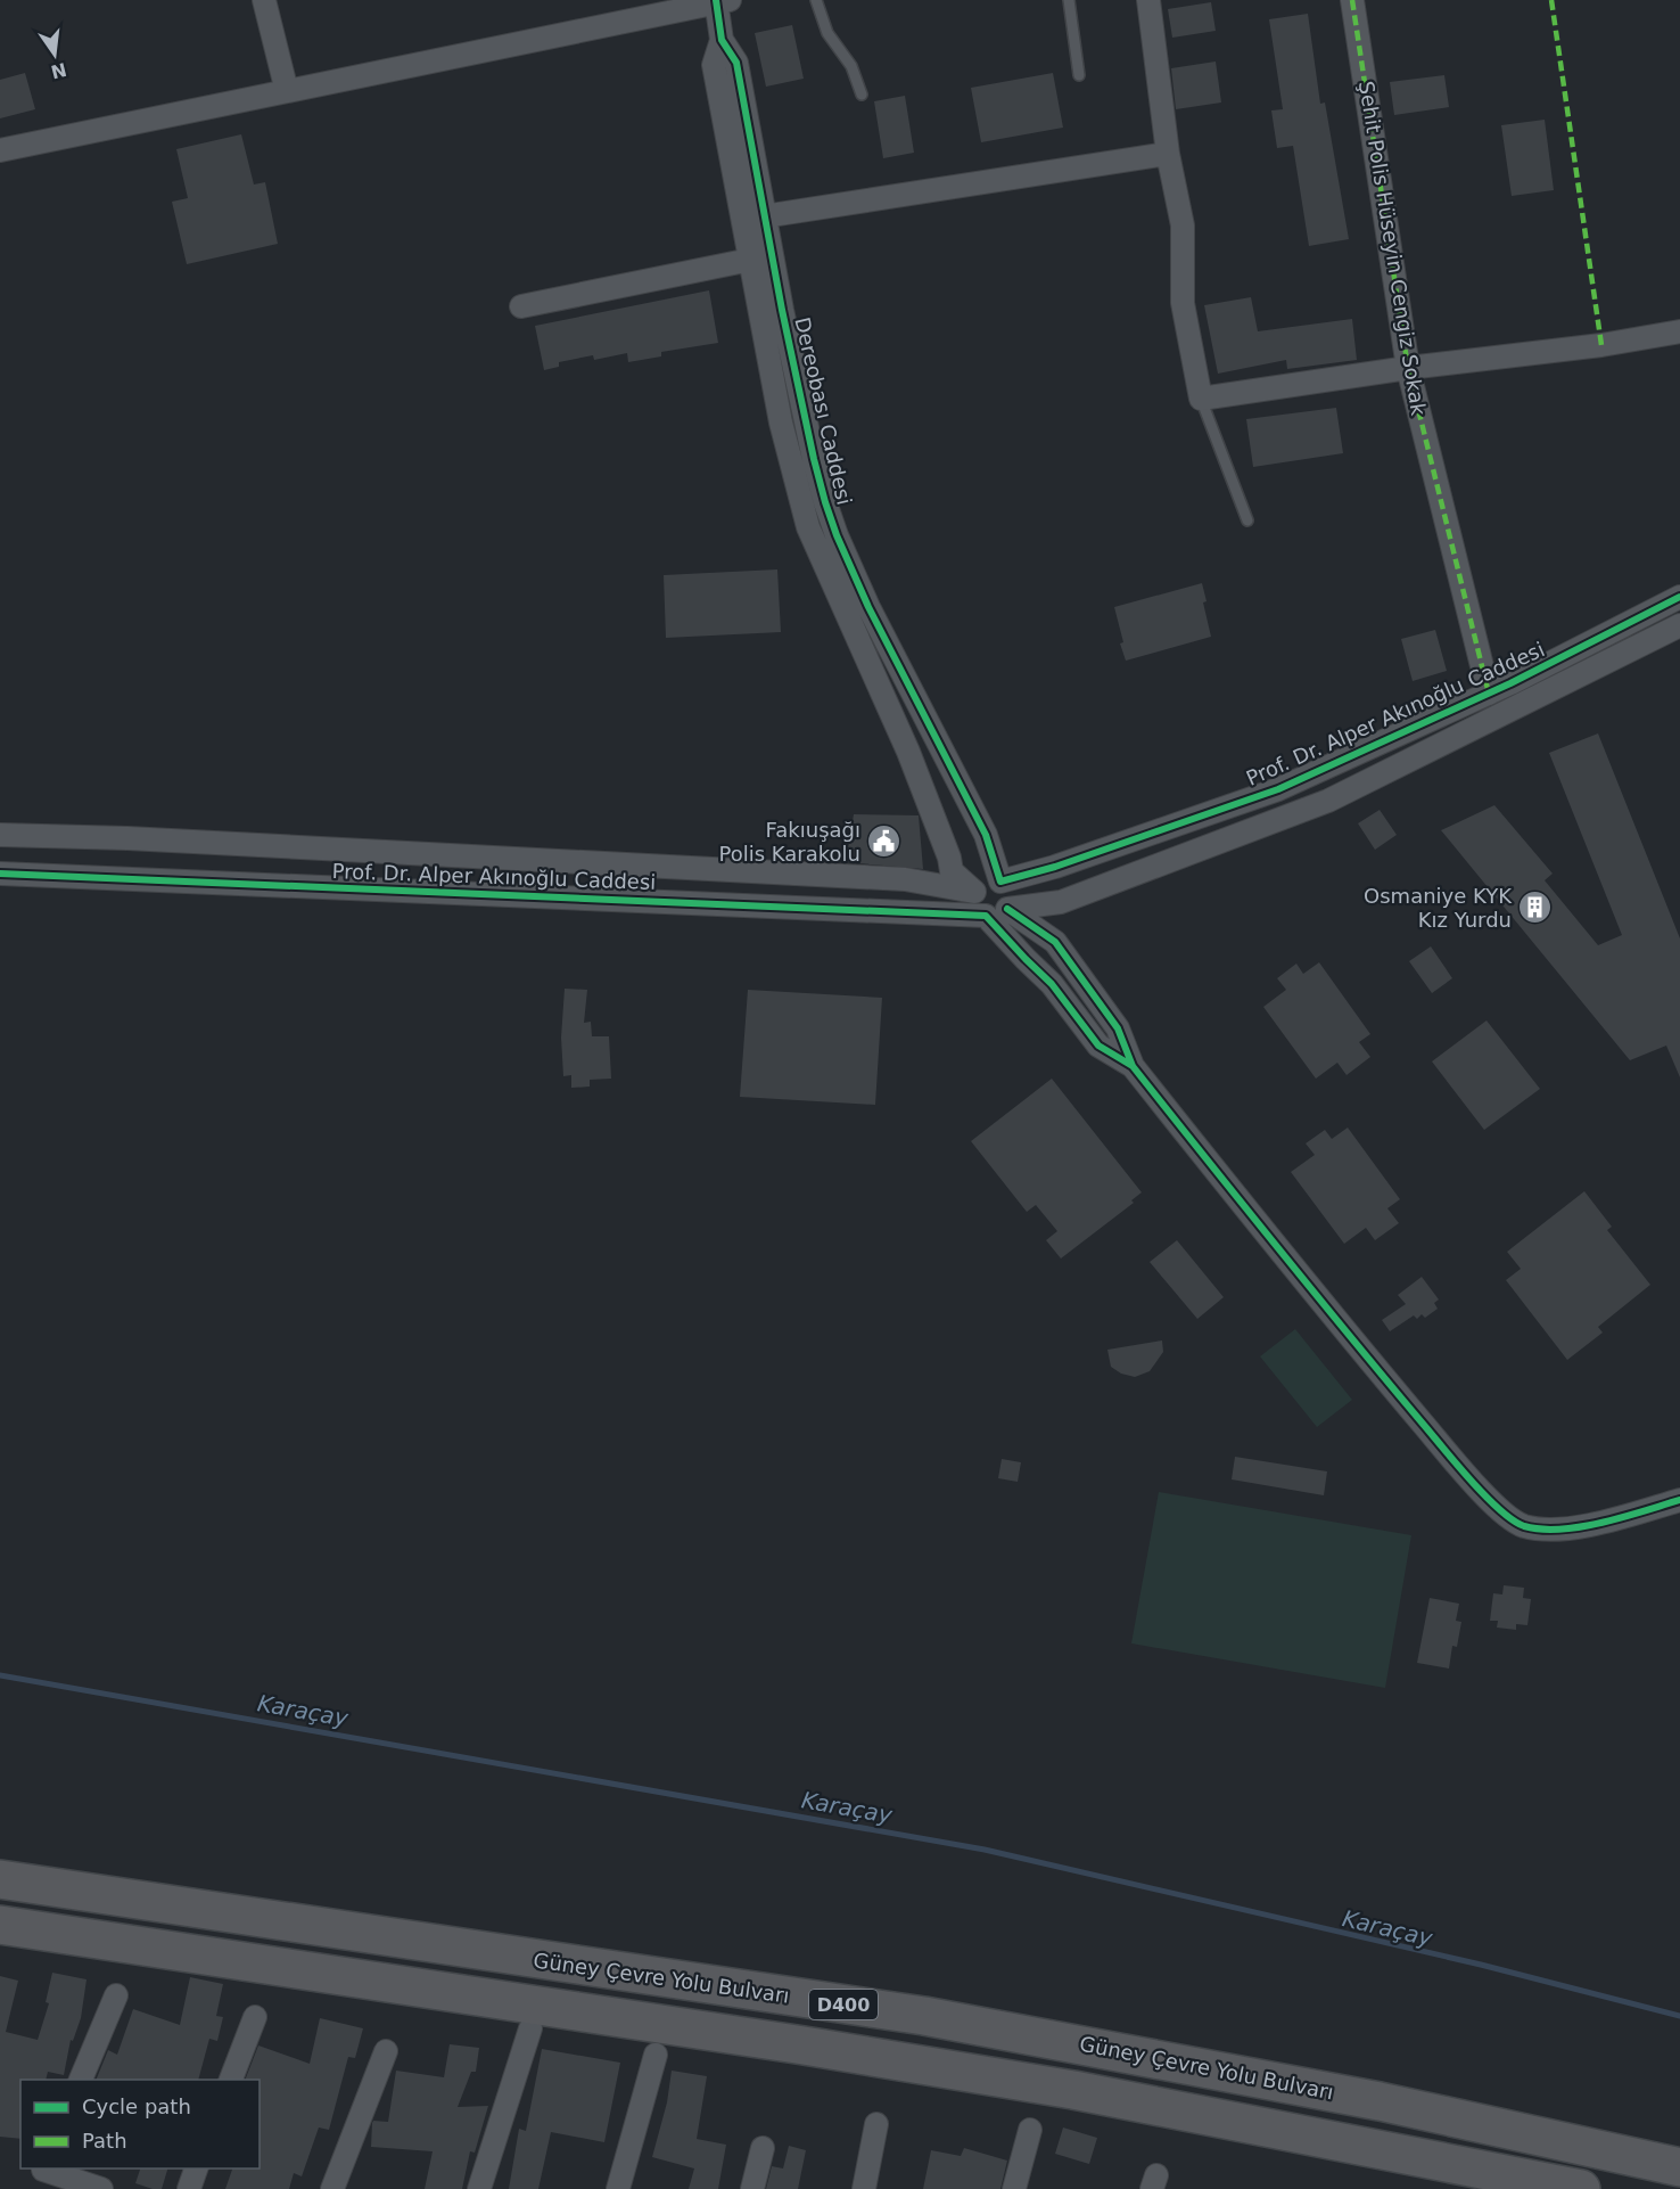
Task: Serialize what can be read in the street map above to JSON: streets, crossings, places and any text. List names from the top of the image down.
{
  "streets": {
    "highway": ["Güney Çevre Yolu Bulvarı", "D400"],
    "street": ["Şehit Polis Hüseyin Cengiz Sokak", "Dereobası Caddesi", "Prof. Dr. Alper Akınoğlu Caddesi"]
  },
  "crossings": [
    ["Şehit Polis Hüseyin Cengiz Sokak", "Prof. Dr. Alper Akınoğlu Caddesi"],
    ["Dereobası Caddesi", "Prof. Dr. Alper Akınoğlu Caddesi"]
  ],
  "water": ["Karaçay"],
  "places": {
    "public building": ["Fakıuşağı Polis Karakolu"],
    "building": ["Osmaniye KYK Kız Yurdu"]
  },
  "legend": ["Cycle path", "Path"],
  "north": "bottom"
}
